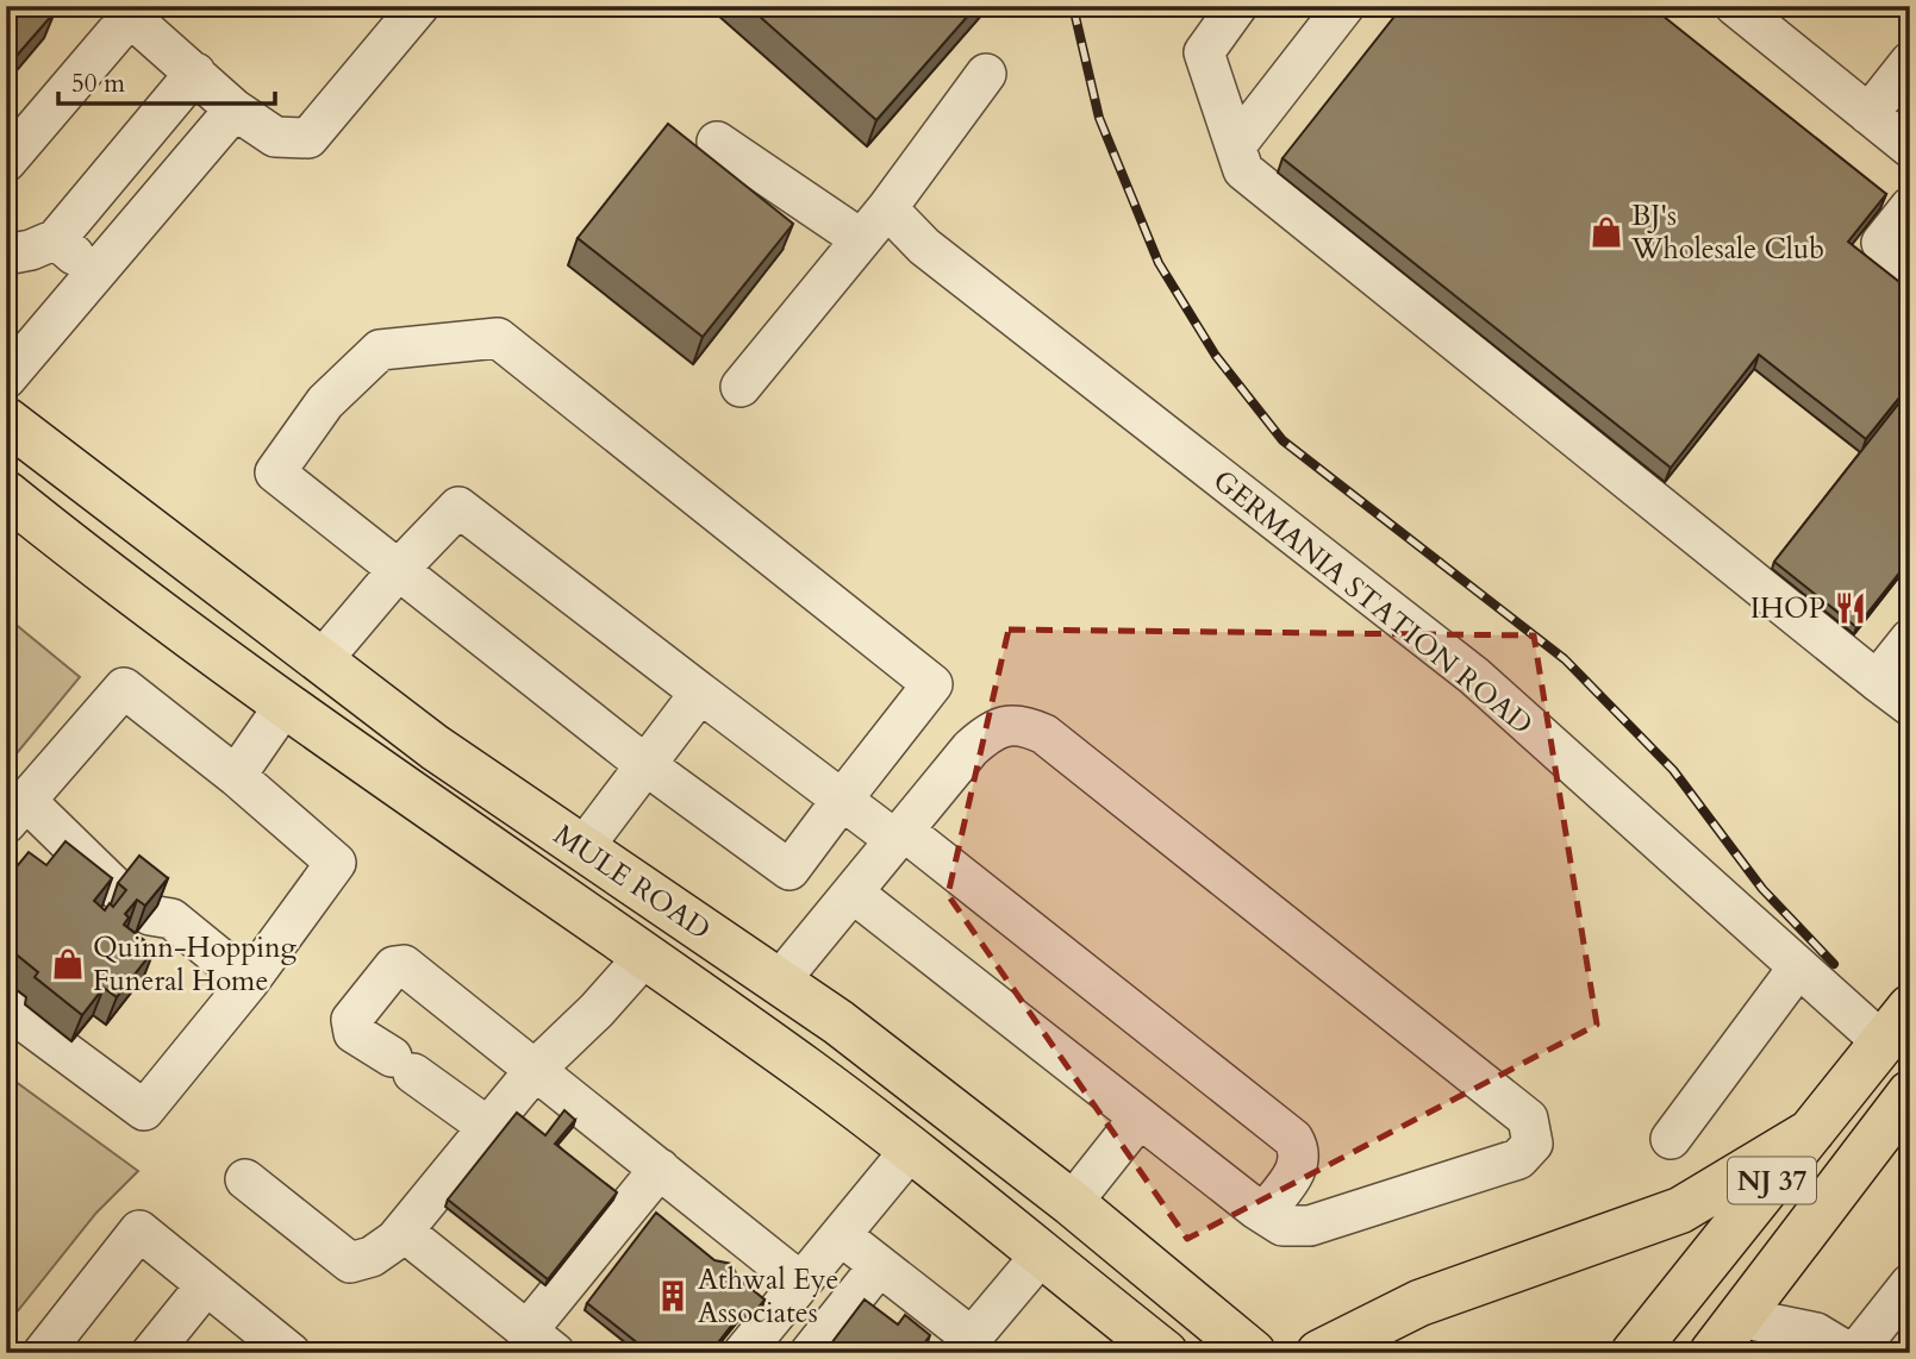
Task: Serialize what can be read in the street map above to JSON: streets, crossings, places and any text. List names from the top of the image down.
{
  "streets": {
    "main road": ["MULE ROAD", "NJ 37"],
    "street": ["GERMANIA STATION ROAD"]
  },
  "crossings": [
    ["GERMANIA STATION ROAD", "NJ 37"]
  ],
  "places": {
    "shop": ["BJ's Wholesale Club", "Quinn-Hopping Funeral Home"],
    "restaurant": ["IHOP"],
    "building": ["Athwal Eye Associates"]
  },
  "scale_bar": "50 m"
}
